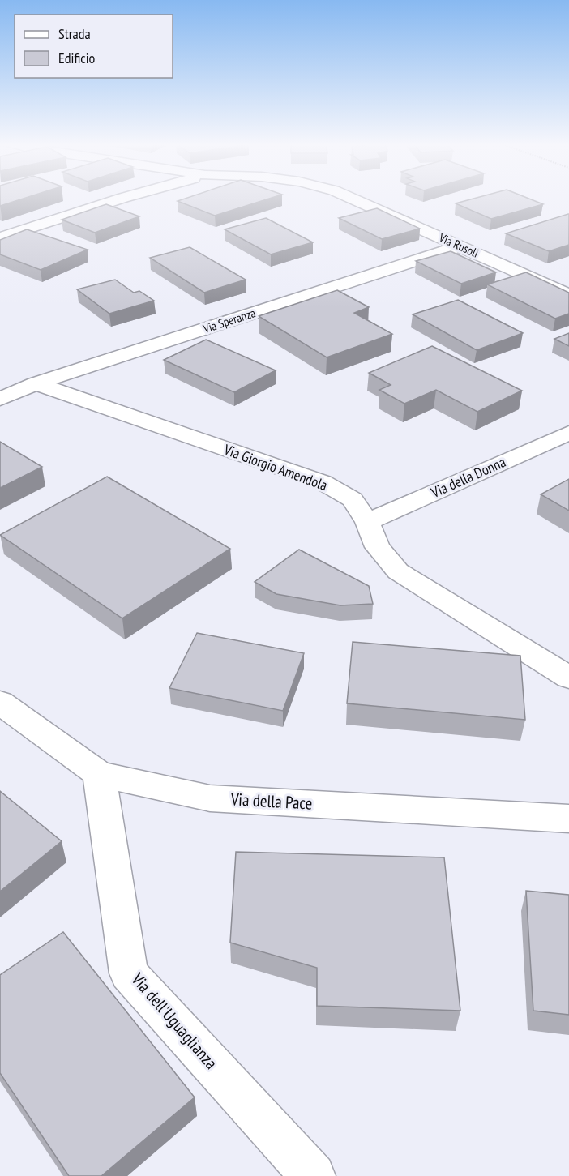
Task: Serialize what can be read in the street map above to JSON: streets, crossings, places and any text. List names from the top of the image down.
{
  "streets": {
    "street": [
      "Via Rusoli",
      "Via Speranza",
      "Via Giorgio Amendola",
      "Via della Donna",
      "Via della Pace",
      "Via dell'Uguaglianza"
    ]
  },
  "crossings": [
    ["Via Rusoli", "Via Speranza"],
    ["Via Speranza", "Via Giorgio Amendola"],
    ["Via Giorgio Amendola", "Via della Donna"],
    ["Via della Pace", "Via dell'Uguaglianza"]
  ],
  "legend": ["Strada", "Edificio"]
}
